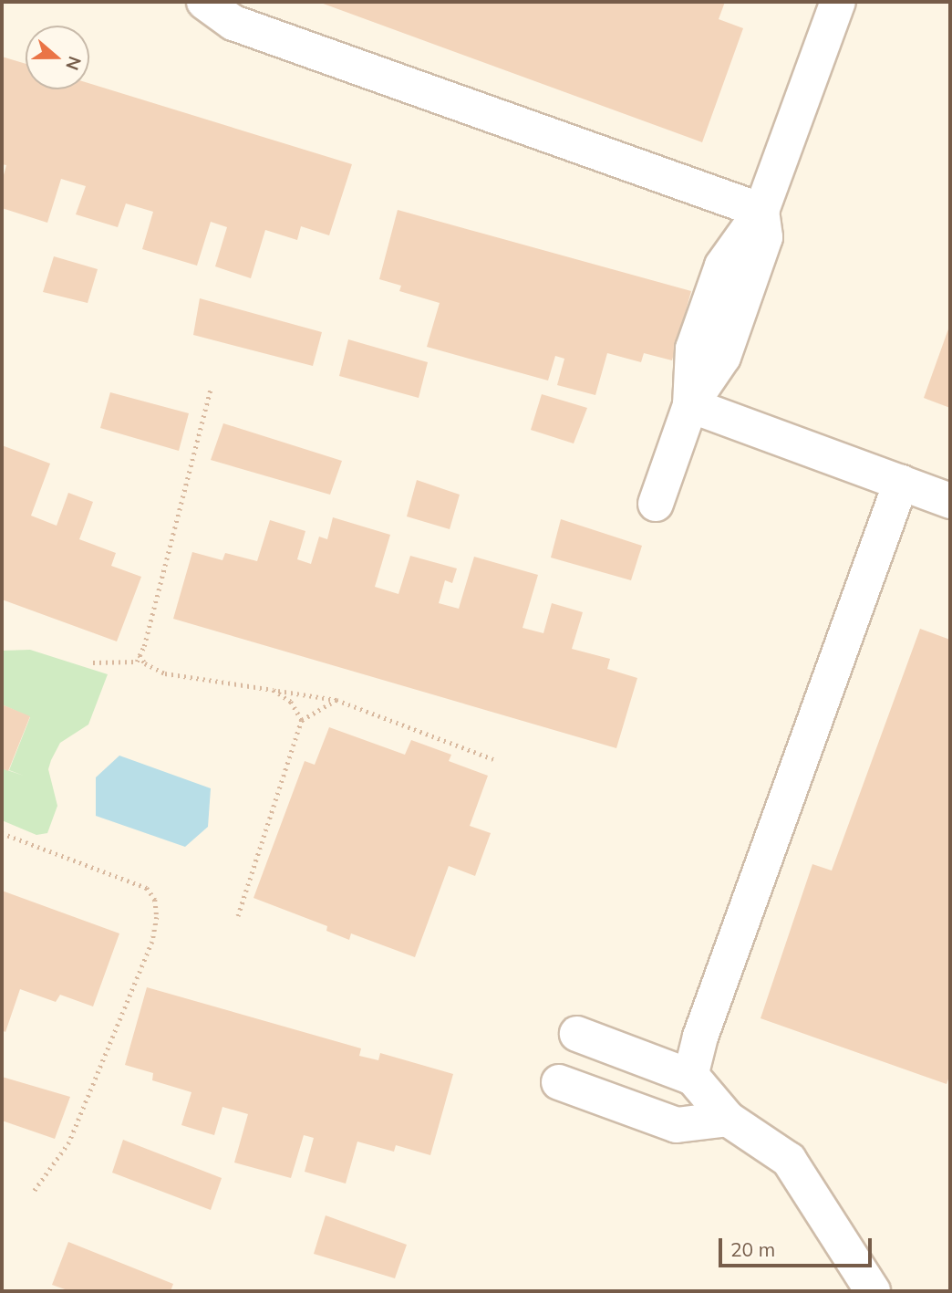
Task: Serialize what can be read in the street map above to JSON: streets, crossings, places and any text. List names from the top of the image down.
{
  "scale_bar": "20 m",
  "north": "right"
}
